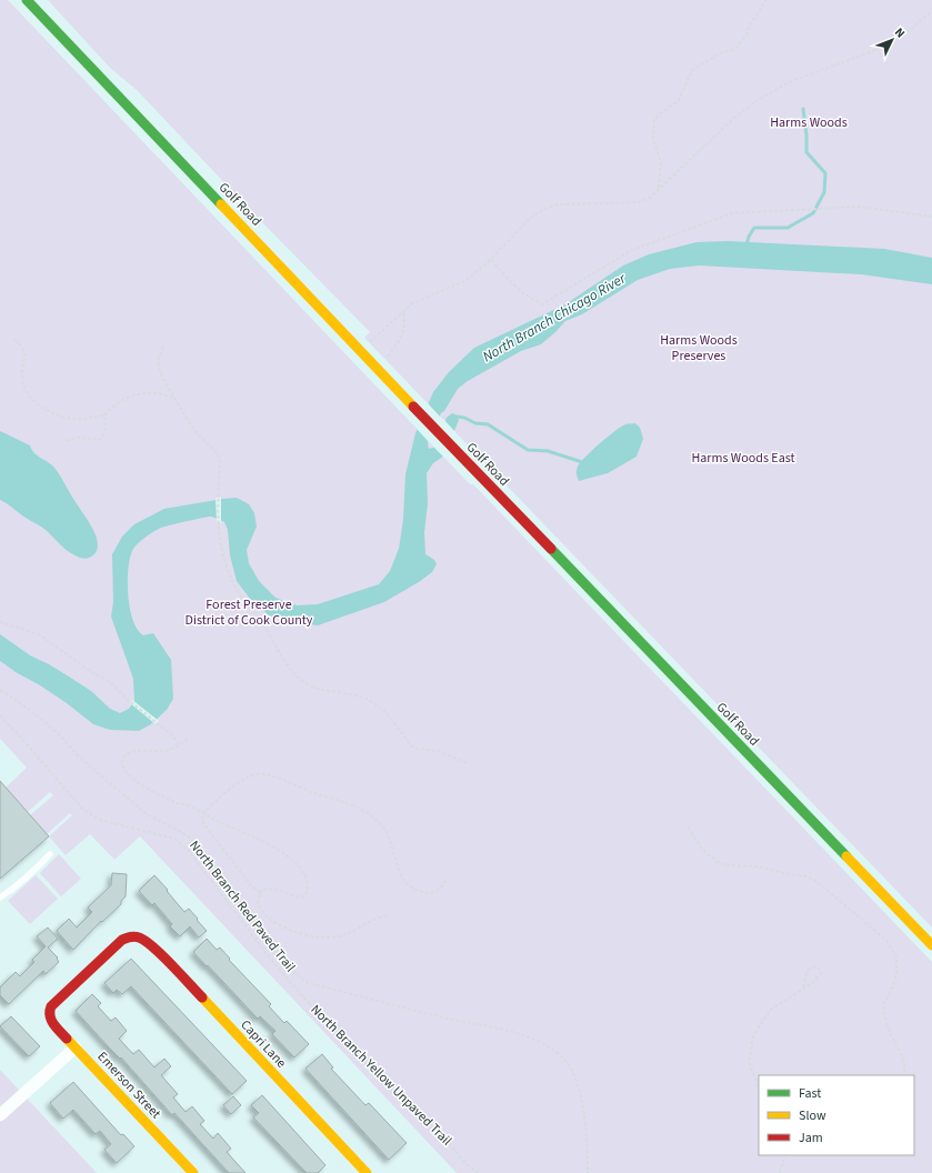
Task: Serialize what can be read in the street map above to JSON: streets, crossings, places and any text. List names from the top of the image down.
{
  "streets": {
    "main road": ["Golf Road", "Capri Lane", "Emerson Street"],
    "path": ["North Branch Red Paved Trail", "North Branch Yellow Unpaved Trail"]
  },
  "crossings": [
    ["Capri Lane", "Emerson Street"]
  ],
  "water": ["North Branch Chicago River"],
  "parks": [
    "Harms Woods",
    "Harms Woods Preserves",
    "Harms Woods East",
    "Forest Preserve District of Cook County"
  ],
  "legend": ["Fast", "Slow", "Jam"],
  "north": "top right"
}
